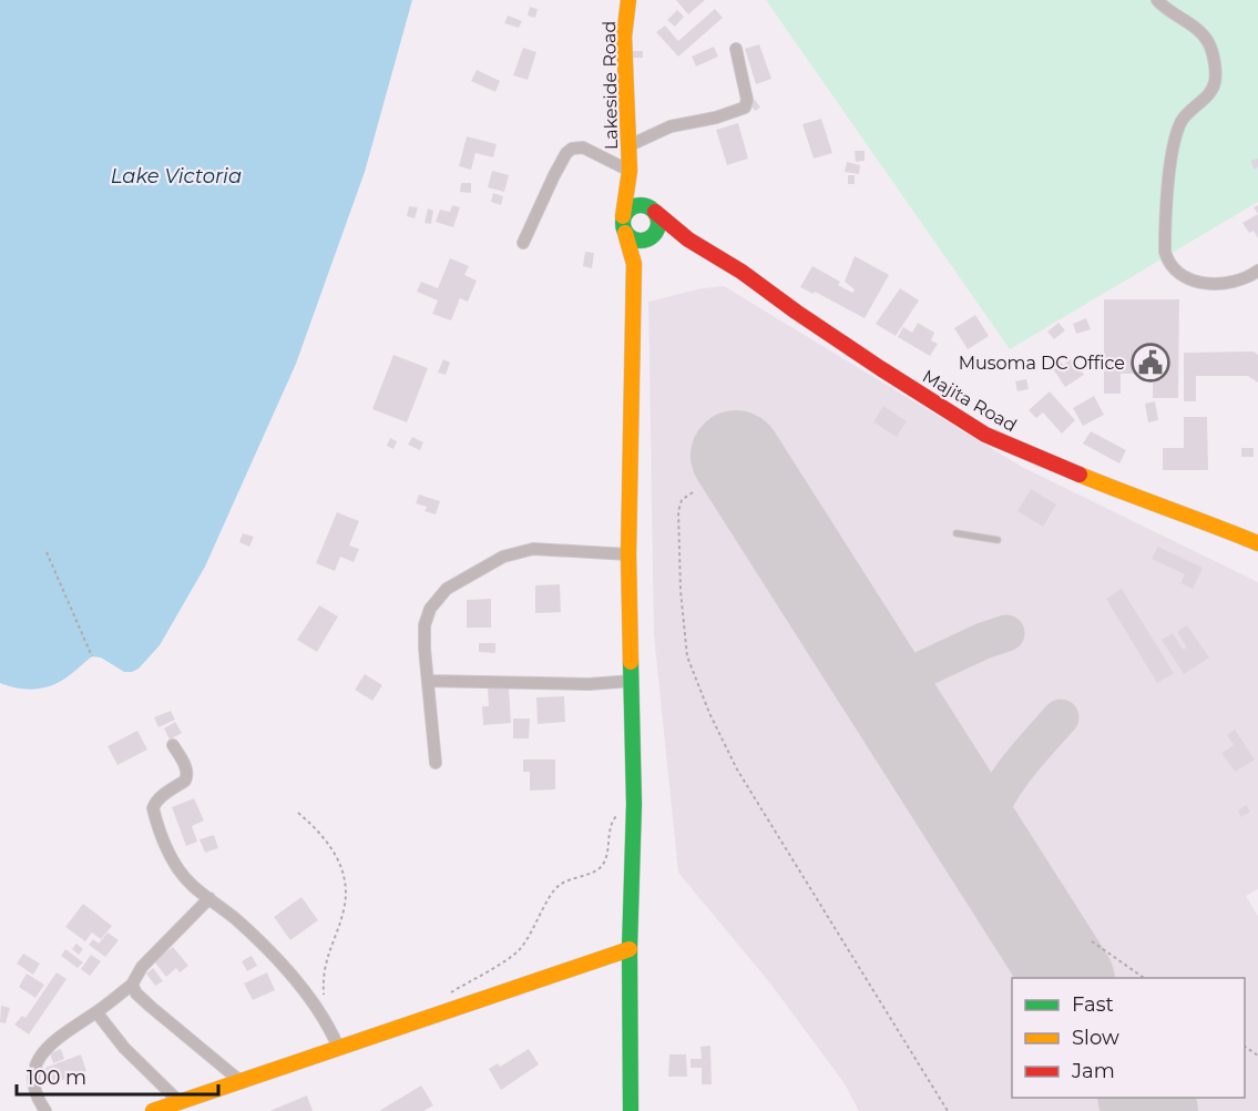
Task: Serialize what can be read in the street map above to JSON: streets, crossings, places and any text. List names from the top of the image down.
{
  "streets": {
    "main road": ["Lakeside Road", "Majita Road"]
  },
  "water": ["Lake Victoria"],
  "places": {
    "public building": ["Musoma DC Office"]
  },
  "legend": ["Fast", "Slow", "Jam"],
  "scale_bar": "100 m"
}
